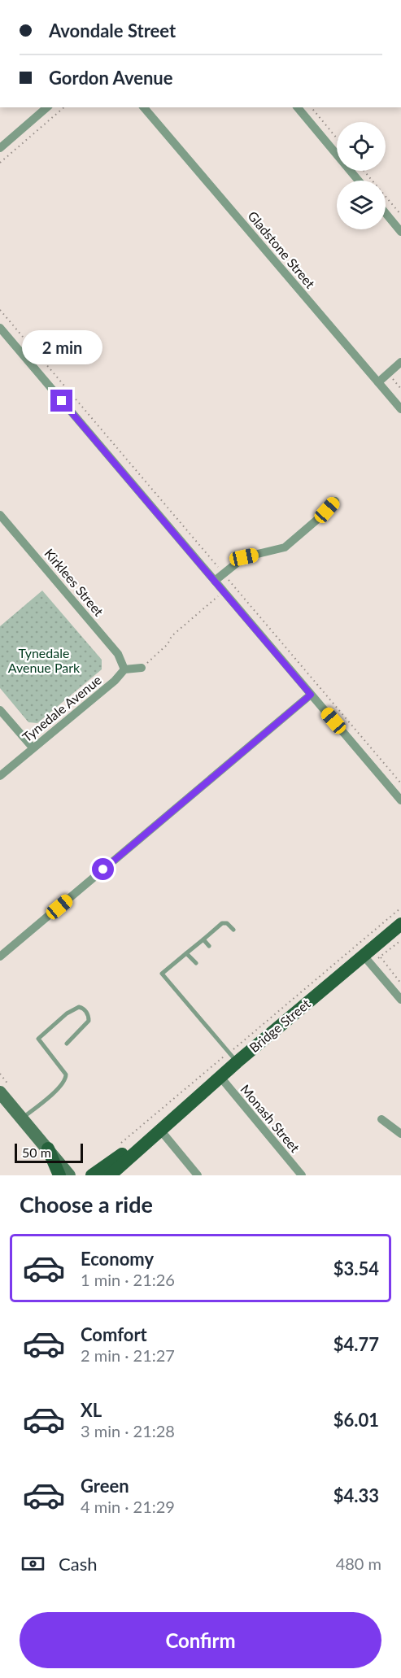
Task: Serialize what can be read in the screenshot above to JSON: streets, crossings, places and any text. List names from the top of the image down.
{
  "streets": {
    "main road": ["Bridge Street"],
    "street": [
      "Gladstone Street",
      "Kirklees Street",
      "Tynedale Avenue",
      "Monash Street"
    ]
  },
  "crossings": [
    ["Kirklees Street", "Tynedale Avenue"],
    ["Bridge Street", "Monash Street"]
  ],
  "parks": ["Tynedale Avenue Park"],
  "scale_bar": "50 m",
  "page": {
    "banner": ["Avondale Street", "Gordon Avenue"],
    "bubble": "2 min",
    "scale": "50 m",
    "heading": "Choose a ride",
    "list": [
      {
        "name": "Economy",
        "note": "1 min · 21:26",
        "value": "$3.54"
      },
      {
        "name": "Comfort",
        "note": "2 min · 21:27",
        "value": "$4.77"
      },
      {
        "name": "XL",
        "note": "3 min · 21:28",
        "value": "$6.01"
      },
      {
        "name": "Green",
        "note": "4 min · 21:29",
        "value": "$4.33"
      }
    ],
    "pay": ["Cash", "480 m"],
    "buttons": "Confirm"
  }
}
